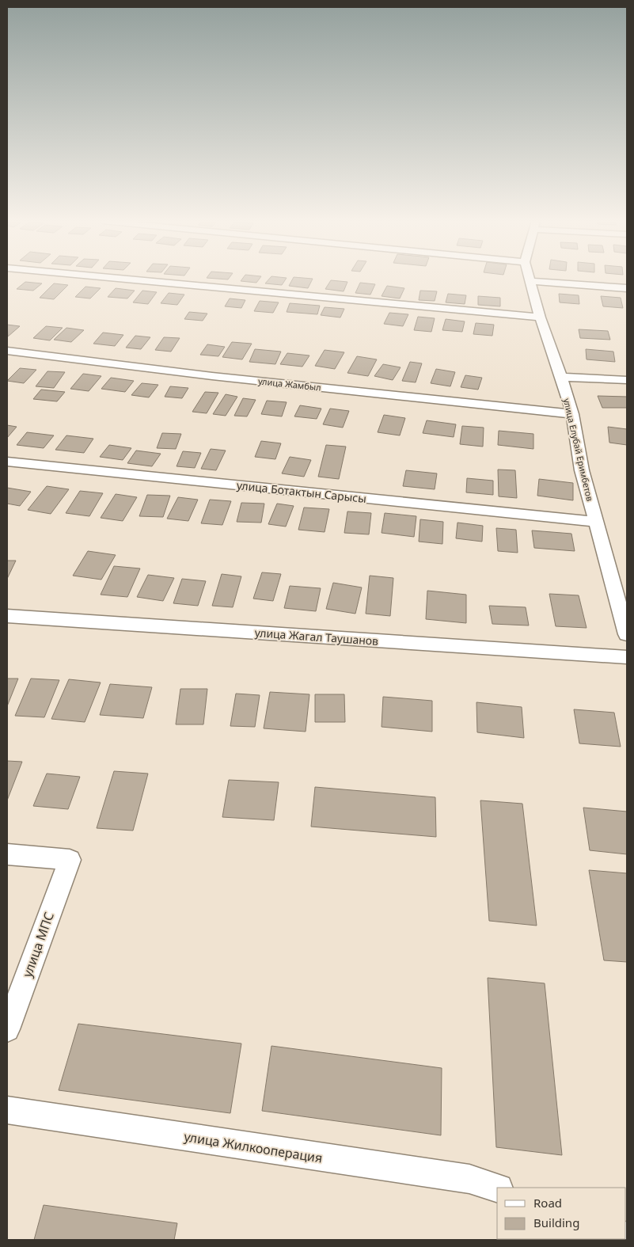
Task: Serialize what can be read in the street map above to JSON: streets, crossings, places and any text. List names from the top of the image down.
{
  "streets": {
    "street": [
      "улица Жамбыл",
      "улица Елубай Еримбетов",
      "улица Ботактын Сарысы",
      "улица Жагал Таушанов",
      "улица МПС",
      "улица Жилкооперация"
    ]
  },
  "crossings": [
    ["улица Жамбыл", "улица Елубай Еримбетов"],
    ["улица Елубай Еримбетов", "улица Ботактын Сарысы"]
  ],
  "legend": ["Road", "Building"]
}
